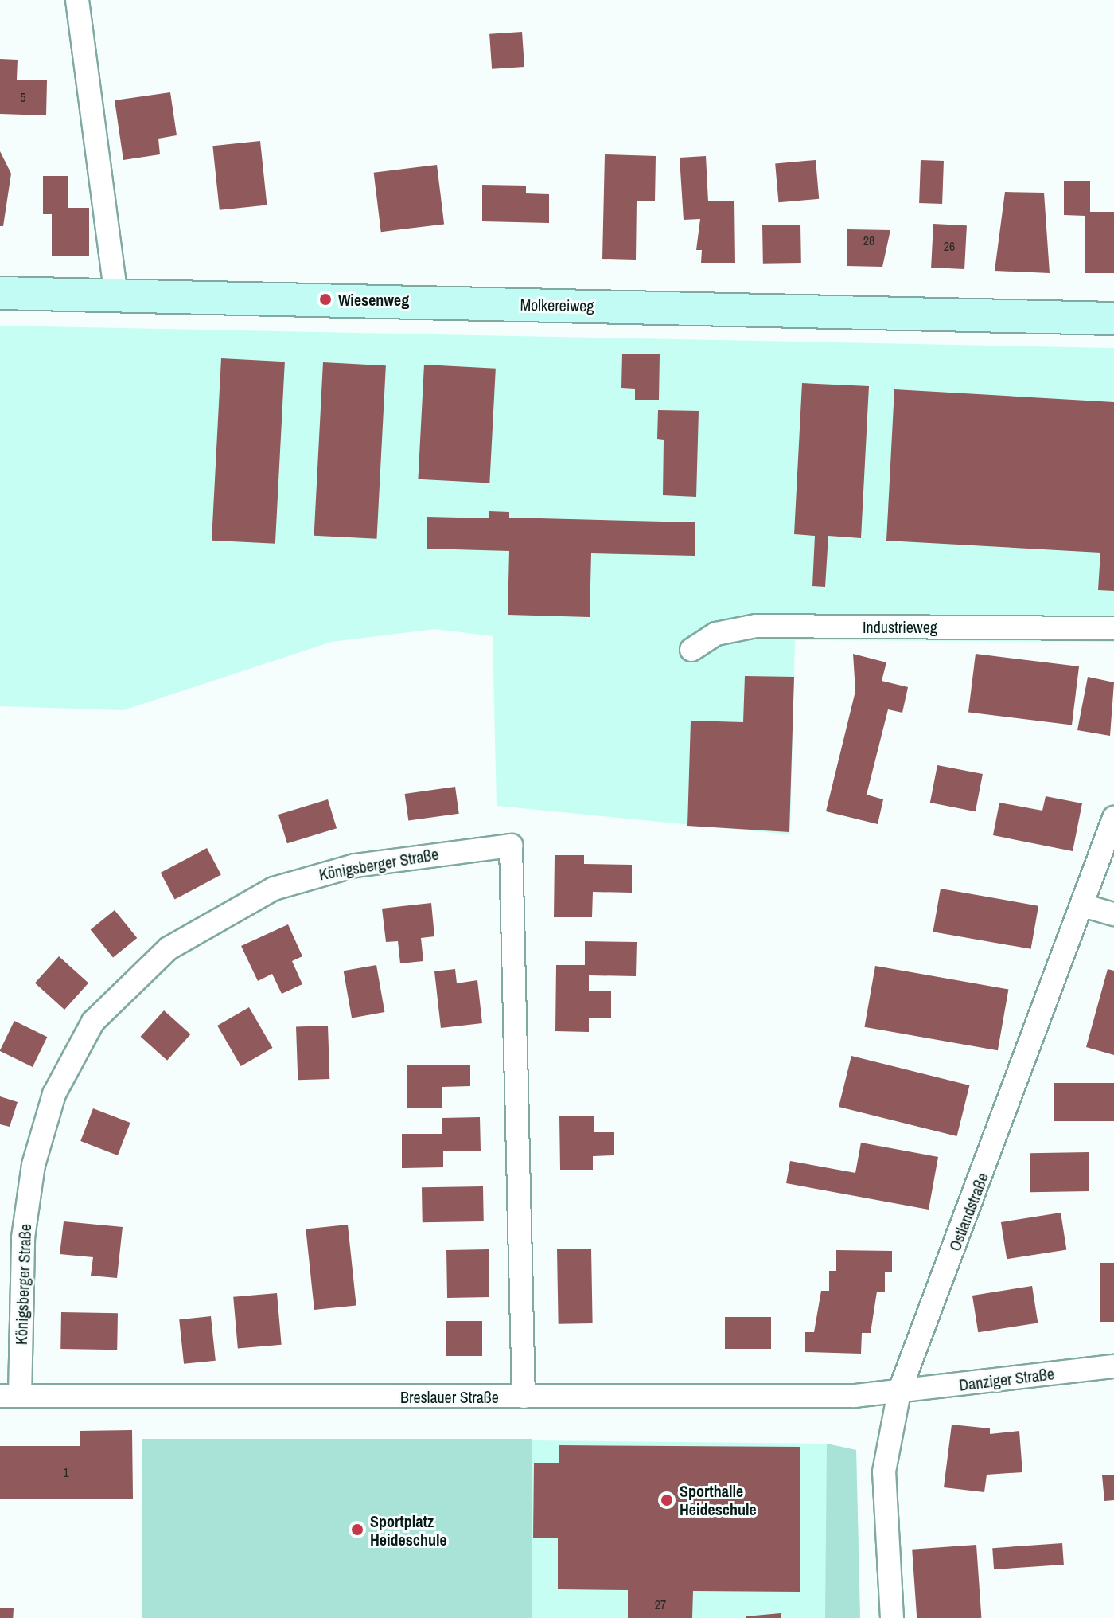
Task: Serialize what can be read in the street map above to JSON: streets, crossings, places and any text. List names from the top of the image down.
{
  "streets": {
    "main road": ["Molkereiweg"],
    "street": [
      "Industrieweg",
      "Königsberger Straße",
      "Ostlandstraße",
      "Danziger Straße",
      "Breslauer Straße"
    ]
  },
  "crossings": [
    ["Königsberger Straße", "Breslauer Straße"],
    ["Ostlandstraße", "Danziger Straße"],
    ["Ostlandstraße", "Breslauer Straße"],
    ["Danziger Straße", "Breslauer Straße"]
  ],
  "places": ["Wiesenweg", "Sporthalle Heideschule", "Sportplatz Heideschule"],
  "house_numbers": [
    "5",
    "28",
    "26",
    "1",
    "27"
  ]
}
